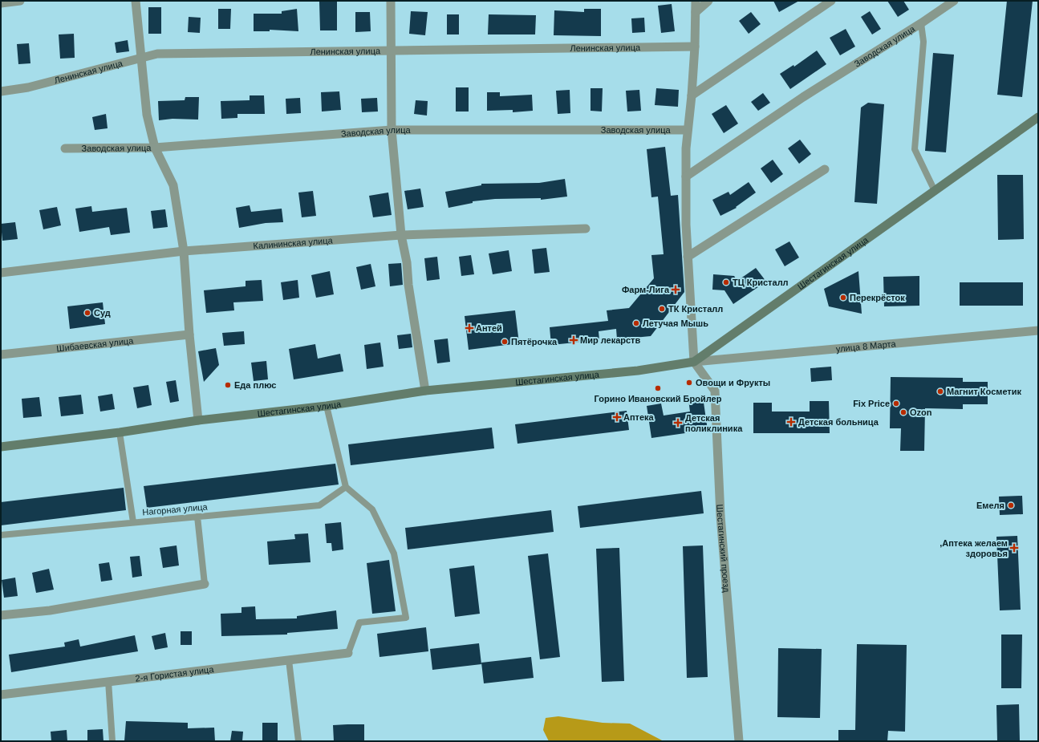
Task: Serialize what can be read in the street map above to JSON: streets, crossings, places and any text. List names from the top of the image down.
{
  "streets": {
    "main road": ["Шестагинская улица"],
    "street": [
      "Заводская улица",
      "Ленинская улица",
      "Калининская улица",
      "Шибаевская улица",
      "улица 8 Марта",
      "Шестагинский проезд",
      "2-я Гористая улица"
    ],
    "lane": ["Нагорная улица"]
  },
  "crossings": [
    ["Шестагинская улица", "улица 8 Марта"],
    ["Шестагинская улица", "Шестагинский проезд"],
    ["улица 8 Марта", "Шестагинский проезд"]
  ],
  "places": {
    "other": [
      "ТЦ Кристалл",
      "Перекрёсток",
      "ТК Кристалл",
      "Суд",
      "Летучая Мышь",
      "Пятёрочка",
      "Овощи и Фрукты",
      "Еда плюс",
      "Горино Ивановский Бройлер",
      "Магнит Косметик",
      "Fix Price",
      "Ozon",
      "Емеля"
    ],
    "health": [
      "Фарм-Лига",
      "Антей",
      "Мир лекарств",
      "Аптека",
      "Детская больница",
      "Детская поликлиника",
      ",Аптека желаем здоровья"
    ]
  }
}
